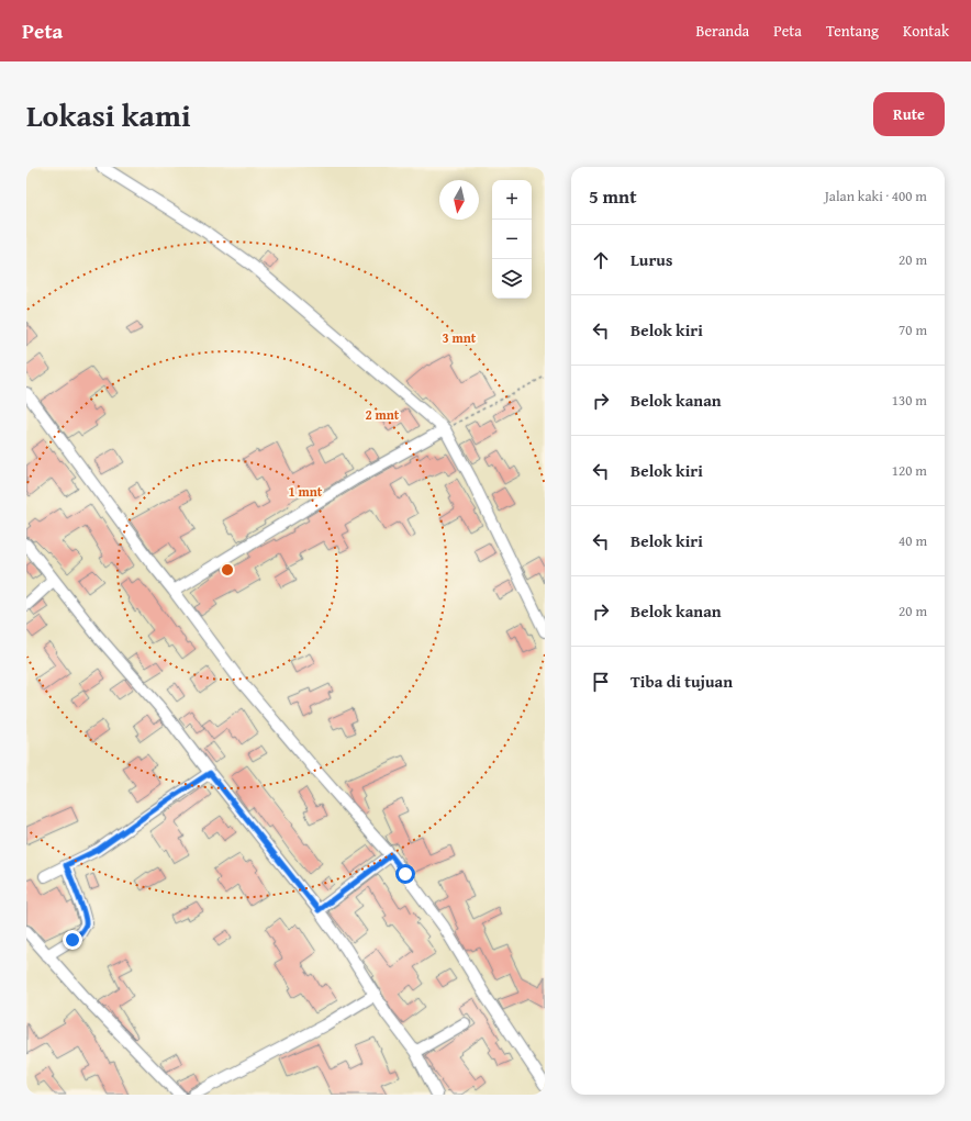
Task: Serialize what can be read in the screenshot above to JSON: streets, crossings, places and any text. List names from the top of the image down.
{
  "north": "bottom",
  "page": {
    "header": "Peta",
    "nav": [
      "Beranda",
      "Peta",
      "Tentang",
      "Kontak"
    ],
    "title": "Lokasi kami",
    "buttons": "Rute",
    "heading": ["5 mnt", "Jalan kaki · 400 m"],
    "map_buttons": ["+", "−"],
    "list": [
      ["Lurus", "20 m"],
      ["Belok kiri", "70 m"],
      ["Belok kanan", "130 m"],
      ["Belok kiri", "120 m"],
      ["Belok kiri", "40 m"],
      ["Belok kanan", "20 m"],
      "Tiba di tujuan"
    ]
  },
  "rings": ["3 mnt", "2 mnt", "1 mnt"]
}
